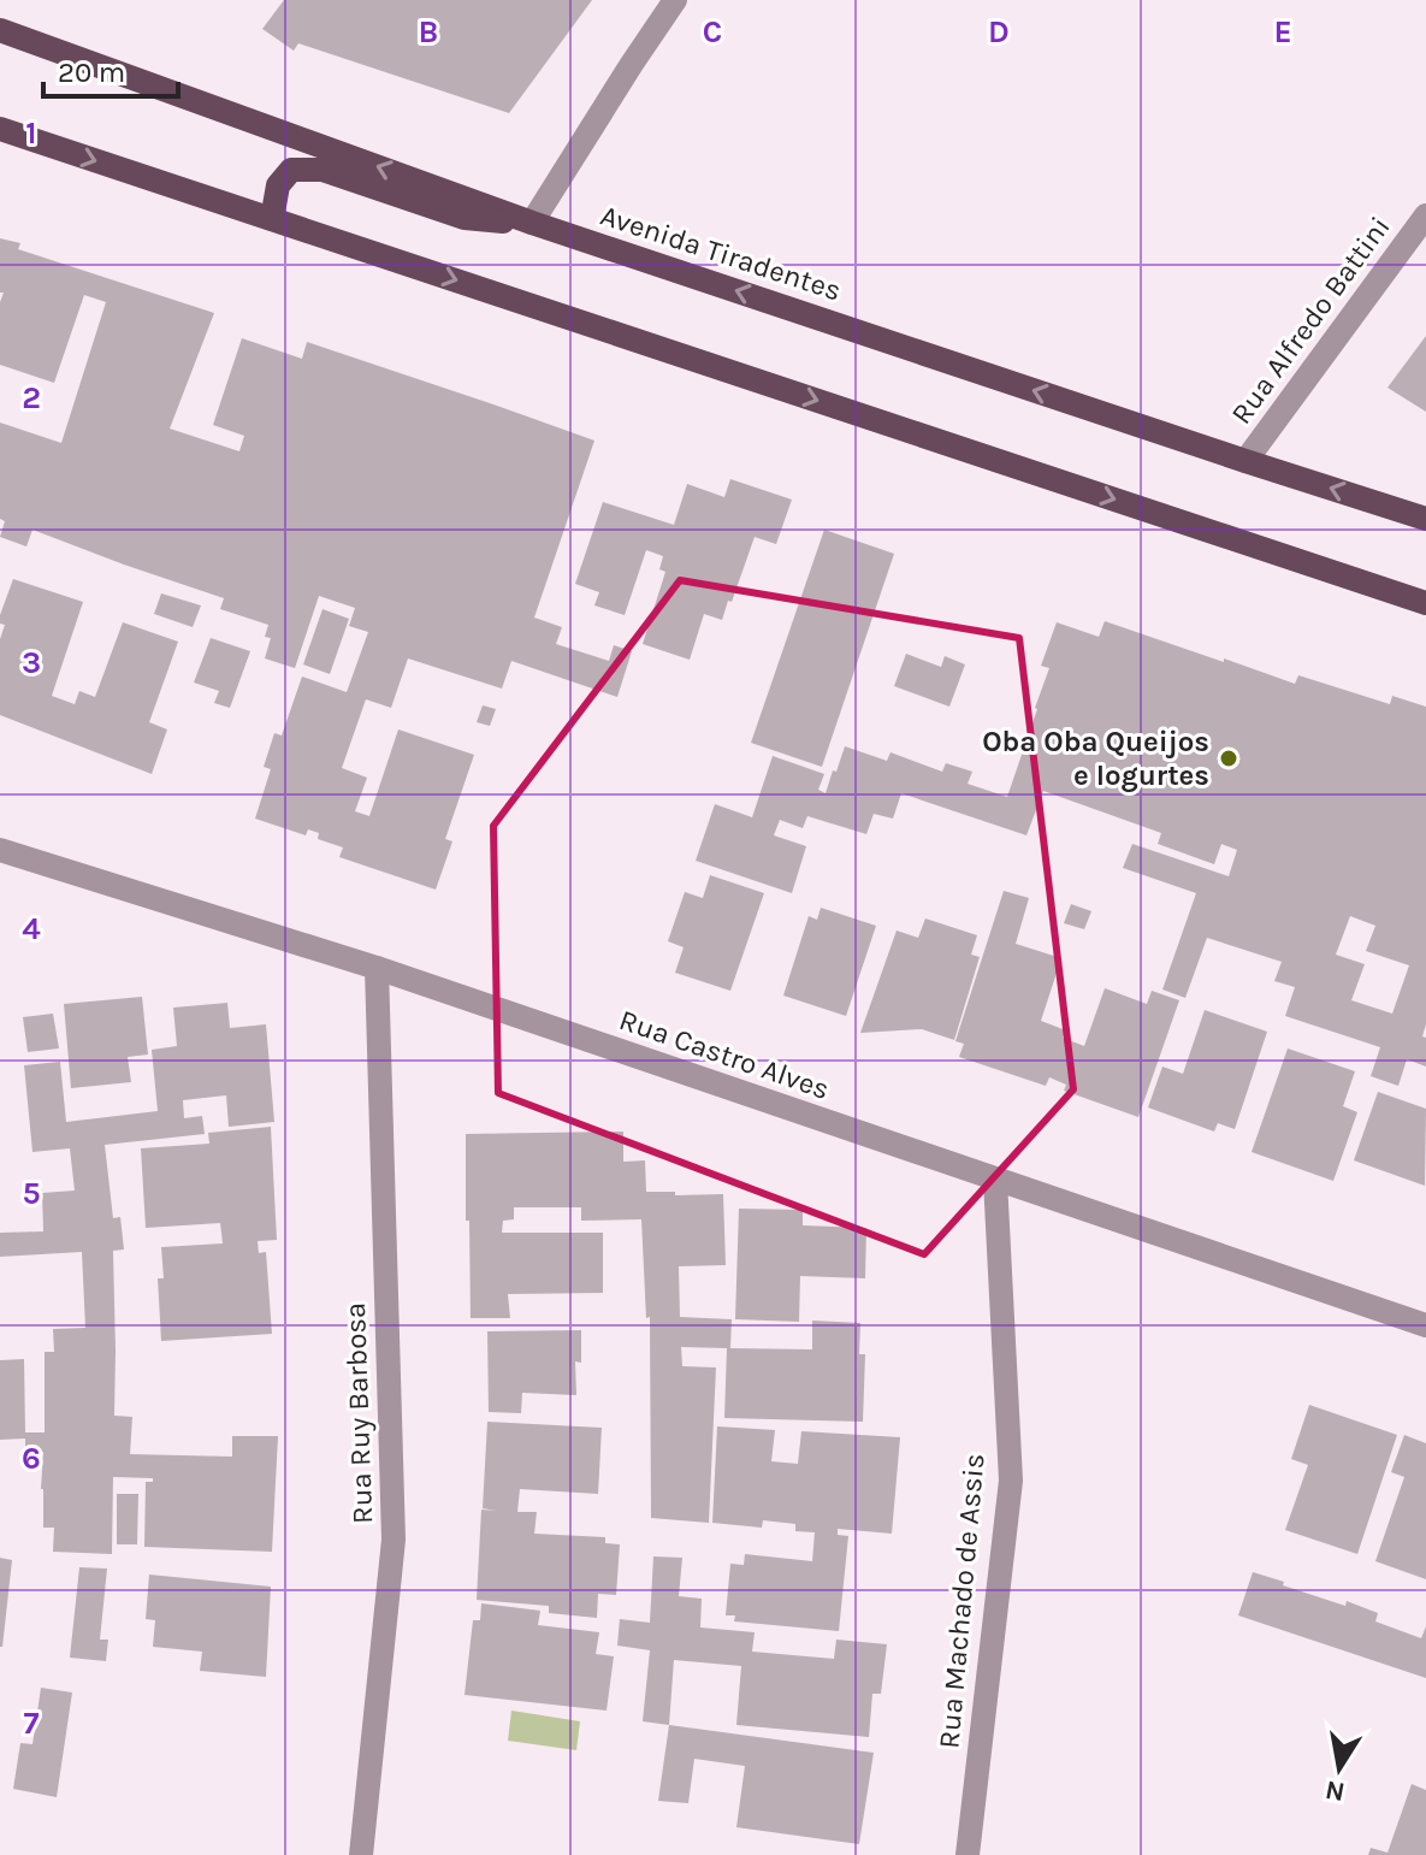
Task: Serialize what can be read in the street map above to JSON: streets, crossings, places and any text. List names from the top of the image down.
{
  "streets": {
    "main road": ["Avenida Tiradentes"],
    "street": [
      "Rua Alfredo Battini",
      "Rua Castro Alves",
      "Rua Ruy Barbosa",
      "Rua Machado de Assis"
    ]
  },
  "crossings": [
    ["Avenida Tiradentes", "Rua Alfredo Battini"],
    ["Rua Castro Alves", "Rua Ruy Barbosa"],
    ["Rua Castro Alves", "Rua Machado de Assis"]
  ],
  "places": ["Oba Oba Queijos e Iogurtes"],
  "scale_bar": "20 m",
  "north": "bottom",
  "grid": {
    "columns": [
      "B",
      "C",
      "D",
      "E"
    ],
    "rows": [
      "1",
      "2",
      "3",
      "4",
      "5",
      "6",
      "7"
    ]
  }
}
